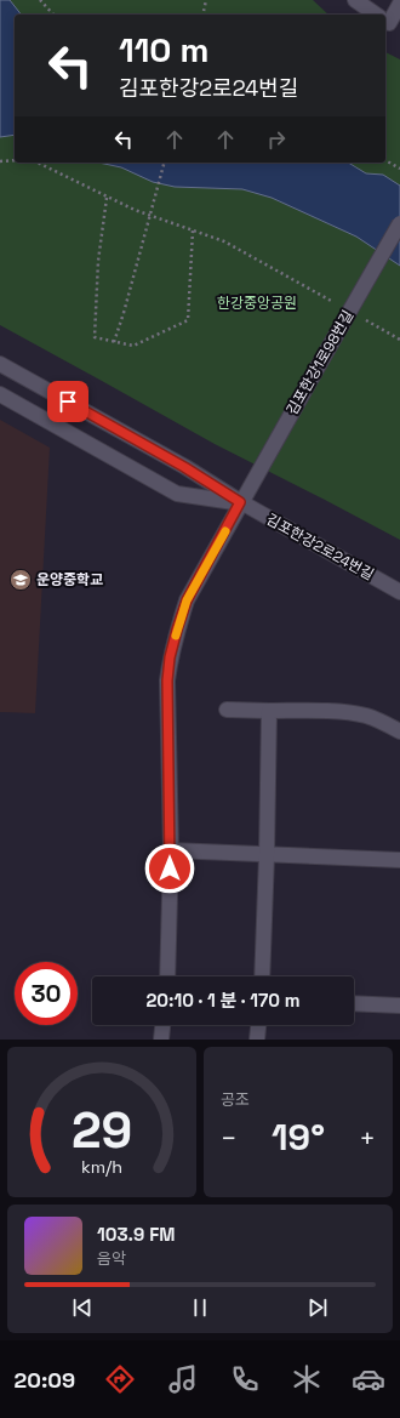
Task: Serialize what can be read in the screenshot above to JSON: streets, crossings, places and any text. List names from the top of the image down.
{
  "streets": {
    "street": ["김포한강1로98번길", "김포한강2로24번길"]
  },
  "crossings": [
    ["김포한강1로98번길", "김포한강2로24번길"]
  ],
  "parks": ["한강중앙공원"],
  "places": {
    "school or university": ["운양중학교"]
  },
  "page": {
    "turn": ["110 m", "김포한강2로24번길"],
    "limit": "30",
    "trip": "20:10 · 1 분 · 170 m",
    "tile": "공조",
    "heat": ["−", "19°", "+"],
    "song": ["103.9 FM", "음악"],
    "tabs": "20:09",
    "gauge": ["29", "km/h"]
  }
}
